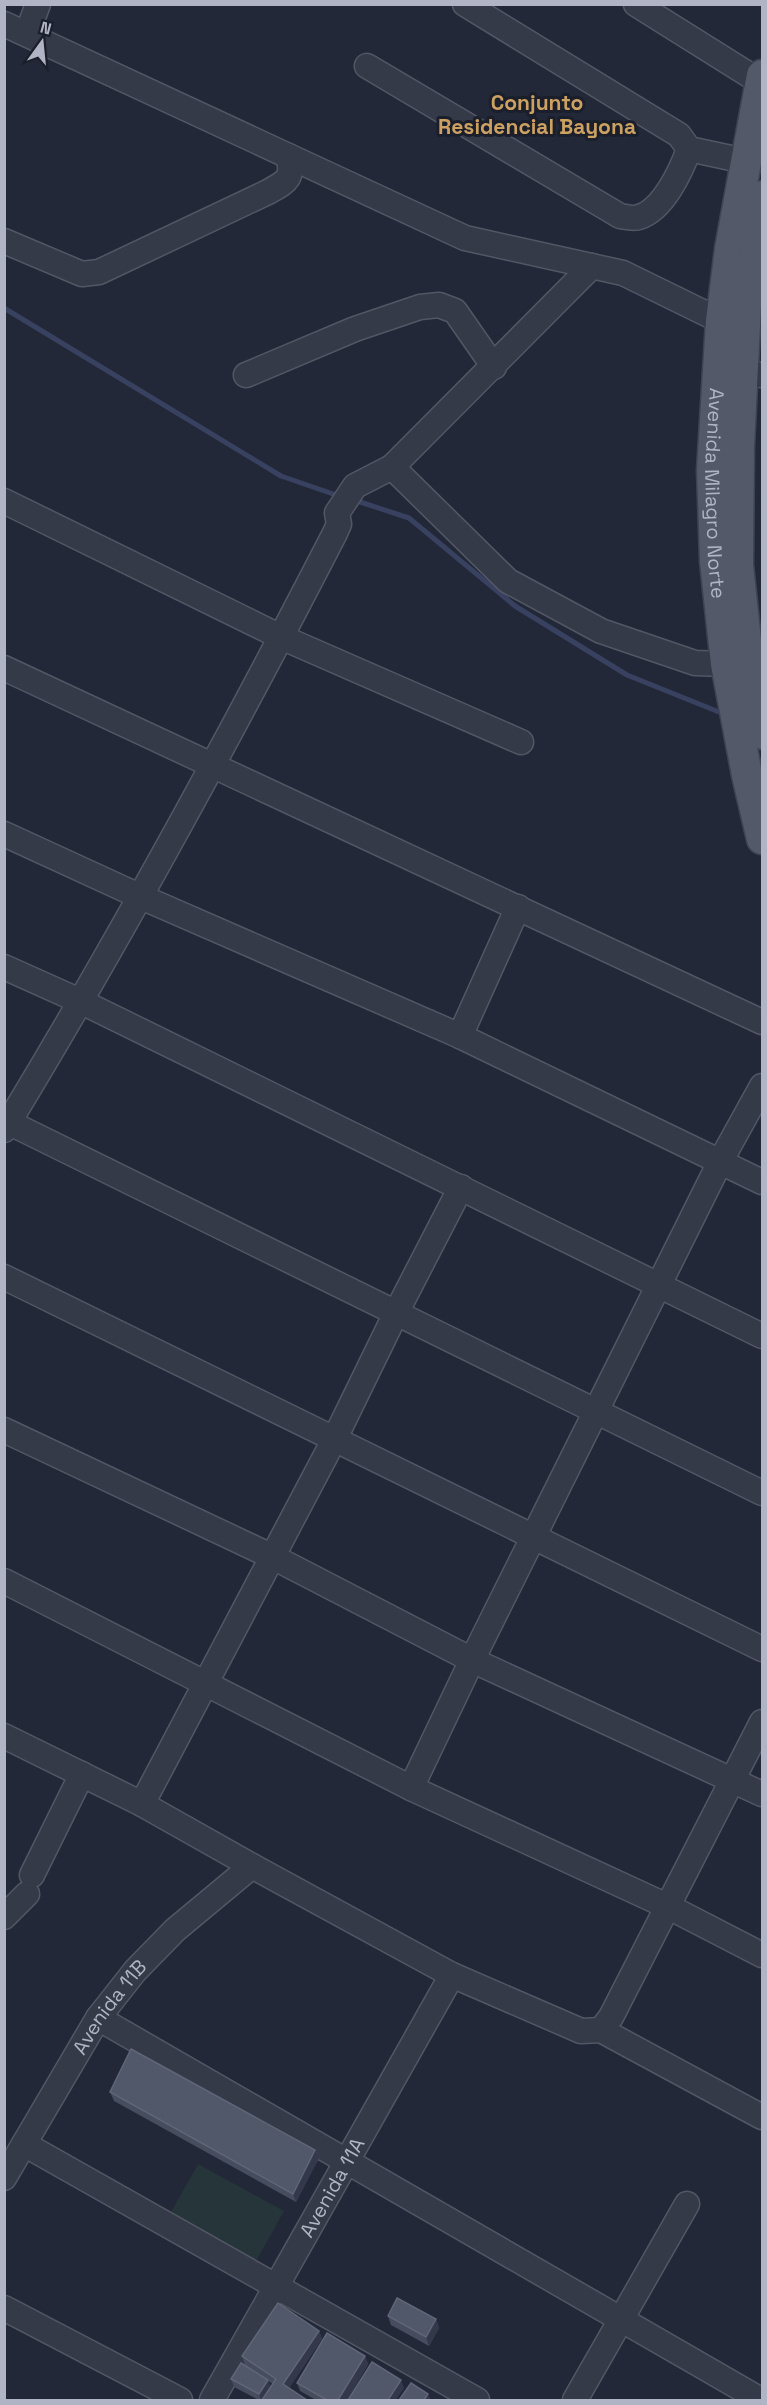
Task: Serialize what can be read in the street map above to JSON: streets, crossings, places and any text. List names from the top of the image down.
{
  "streets": {
    "main road": ["Avenida Milagro Norte"],
    "street": ["Avenida 11B", "Avenida 11A"]
  },
  "districts": ["Conjunto Residencial Bayona"],
  "north": "top"
}
